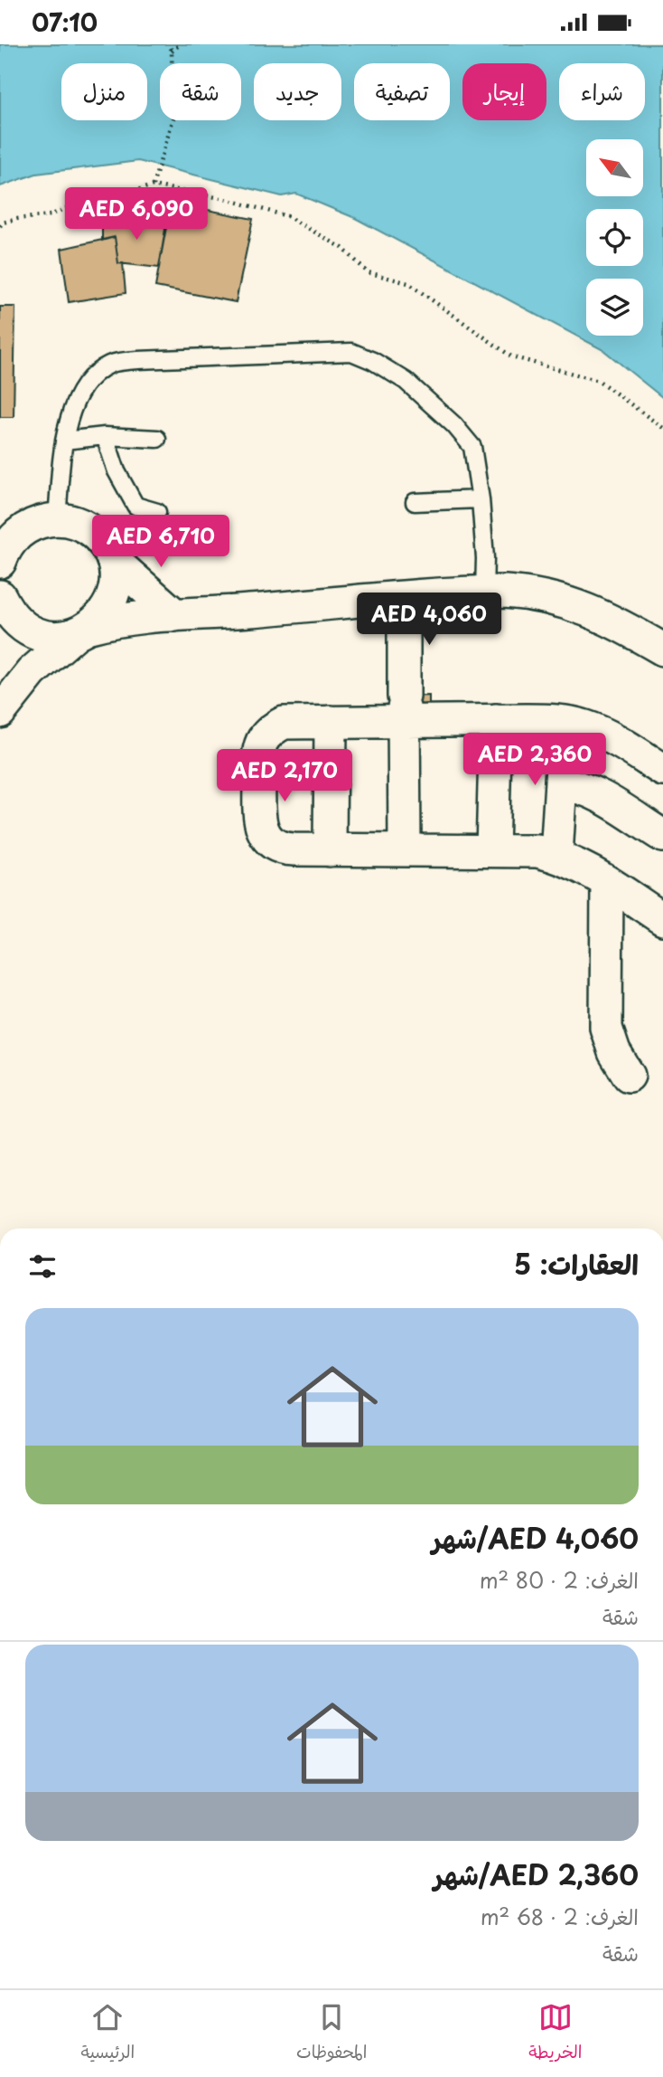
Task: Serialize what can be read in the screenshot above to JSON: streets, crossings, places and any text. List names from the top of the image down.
{
  "north": "top left",
  "page": {
    "status": "07:10",
    "chip": [
      "شراء",
      "إيجار",
      "تصفية",
      "جديد",
      "شقة",
      "منزل"
    ],
    "price": [
      "AED 6,090",
      "AED 6,710",
      "AED 4,060",
      "AED 2,360",
      "AED 2,170"
    ],
    "heading": "العقارات: 5",
    "list": [
      {
        "name": "AED 4,060/شهر",
        "note": "الغرف: 2 · 80 m² · شقة"
      },
      {
        "name": "AED 2,360/شهر",
        "note": "الغرف: 2 · 68 m² · شقة"
      }
    ],
    "tabs": ["الخريطة", "المحفوظات", "الرئيسية"]
  }
}
